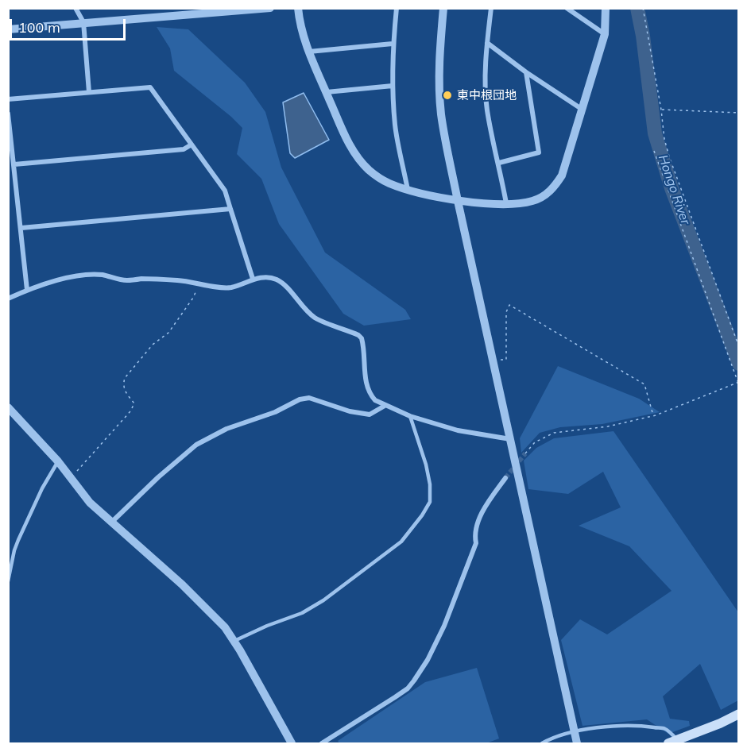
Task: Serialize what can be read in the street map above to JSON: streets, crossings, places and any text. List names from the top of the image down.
{
  "water": ["Hongo River"],
  "places": ["東中根団地"],
  "scale_bar": "100 m"
}
